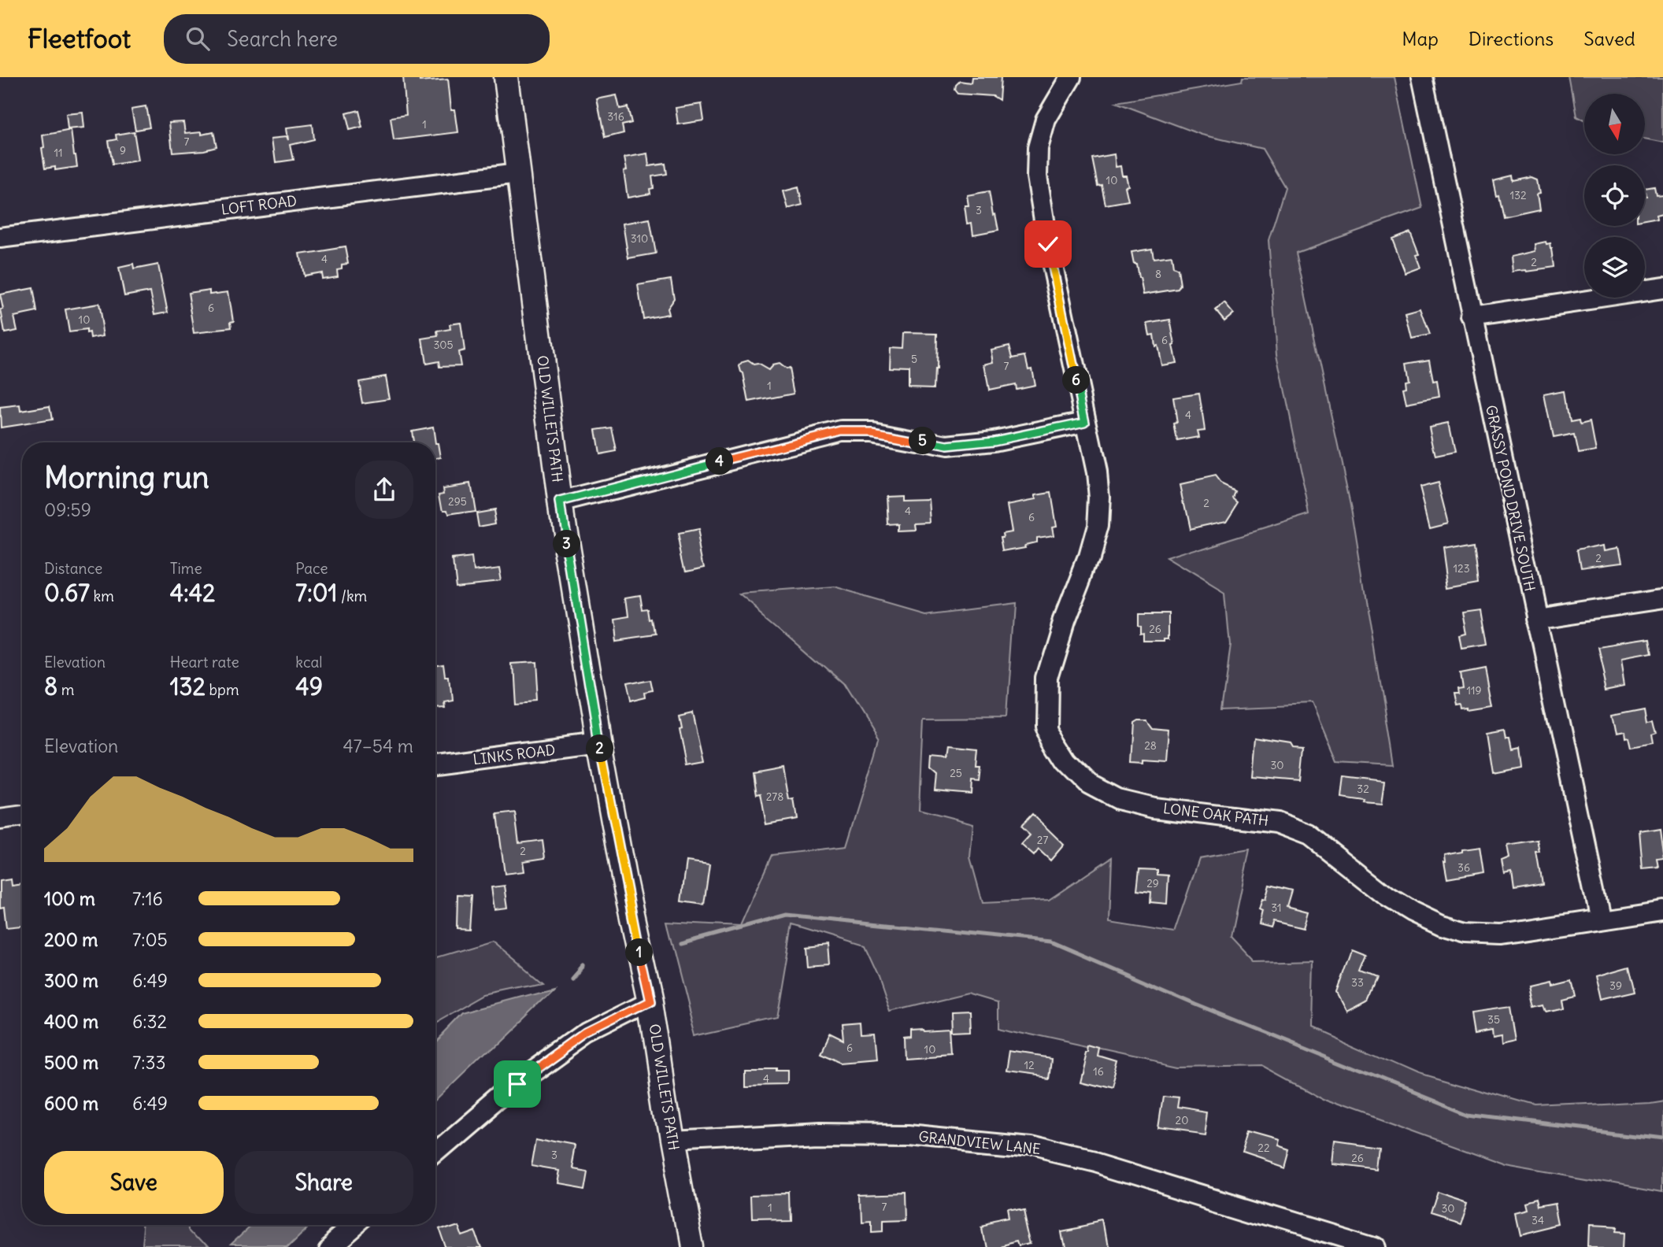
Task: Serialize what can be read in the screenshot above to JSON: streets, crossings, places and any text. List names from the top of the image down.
{
  "streets": {
    "main road": ["OLD WILLETS PATH"],
    "street": [
      "LOFT ROAD",
      "GRASSY POND DRIVE SOUTH",
      "LINKS ROAD",
      "LONE OAK PATH",
      "GRANDVIEW LANE"
    ]
  },
  "crossings": [
    ["LOFT ROAD", "OLD WILLETS PATH"],
    ["OLD WILLETS PATH", "LINKS ROAD"],
    ["OLD WILLETS PATH", "GRANDVIEW LANE"],
    ["GRASSY POND DRIVE SOUTH", "LONE OAK PATH"]
  ],
  "house_numbers": [
    "316",
    "1",
    "7",
    "9",
    "11",
    "10",
    "132",
    "3",
    "310",
    "4",
    "2",
    "8",
    "6",
    "10",
    "6",
    "305",
    "5",
    "7",
    "1",
    "4",
    "295",
    "2",
    "4",
    "6",
    "2",
    "123",
    "26",
    "119",
    "28",
    "30",
    "25",
    "32",
    "278",
    "27",
    "2",
    "36",
    "29",
    "31",
    "33",
    "39",
    "35",
    "6",
    "10",
    "12",
    "16",
    "4",
    "20",
    "22",
    "3",
    "26",
    "7",
    "1",
    "30",
    "34"
  ],
  "north": "bottom",
  "page": {
    "header": "Fleetfoot",
    "search": "Search here",
    "nav": ["Map", "Directions", "Saved"],
    "pins": [
      "6",
      "5",
      "4",
      "3",
      "2",
      "1"
    ],
    "heading": ["Morning run", "09:59"],
    "stats": [
      ["Distance", "0.67 km"],
      ["Time", "4:42"],
      ["Pace", "7:01 /km"],
      ["Elevation", "8 m"],
      ["Heart rate", "132 bpm"],
      ["kcal", "49"]
    ],
    "chart": ["Elevation", "47–54 m"],
    "list": [
      {
        "name": "100 m",
        "note": "7:16"
      },
      {
        "name": "200 m",
        "note": "7:05"
      },
      {
        "name": "300 m",
        "note": "6:49"
      },
      {
        "name": "400 m",
        "note": "6:32"
      },
      {
        "name": "500 m",
        "note": "7:33"
      },
      {
        "name": "600 m",
        "note": "6:49"
      }
    ],
    "buttons": ["Save", "Share"]
  }
}
